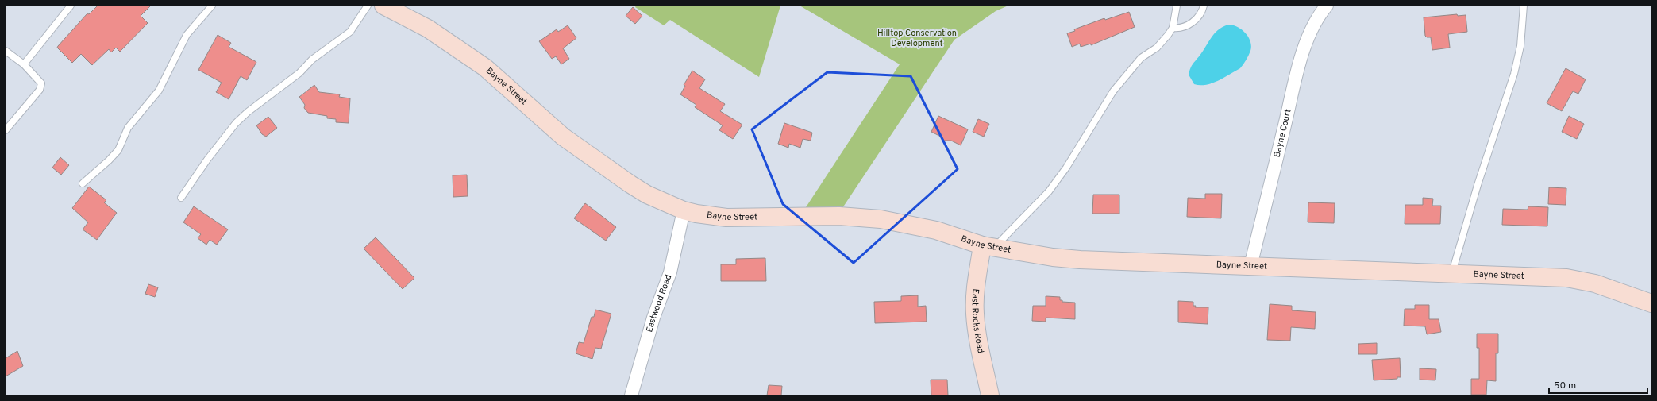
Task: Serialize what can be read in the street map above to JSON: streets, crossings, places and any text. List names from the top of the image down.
{
  "streets": {
    "street": [
      "Bayne Street",
      "Bayne Court",
      "Eastwood Road",
      "East Rocks Road"
    ]
  },
  "crossings": [
    ["Bayne Street", "Bayne Court"],
    ["Bayne Street", "Eastwood Road"],
    ["Bayne Street", "East Rocks Road"]
  ],
  "parks": ["Hilltop Conservation Development"],
  "scale_bar": "50 m"
}
